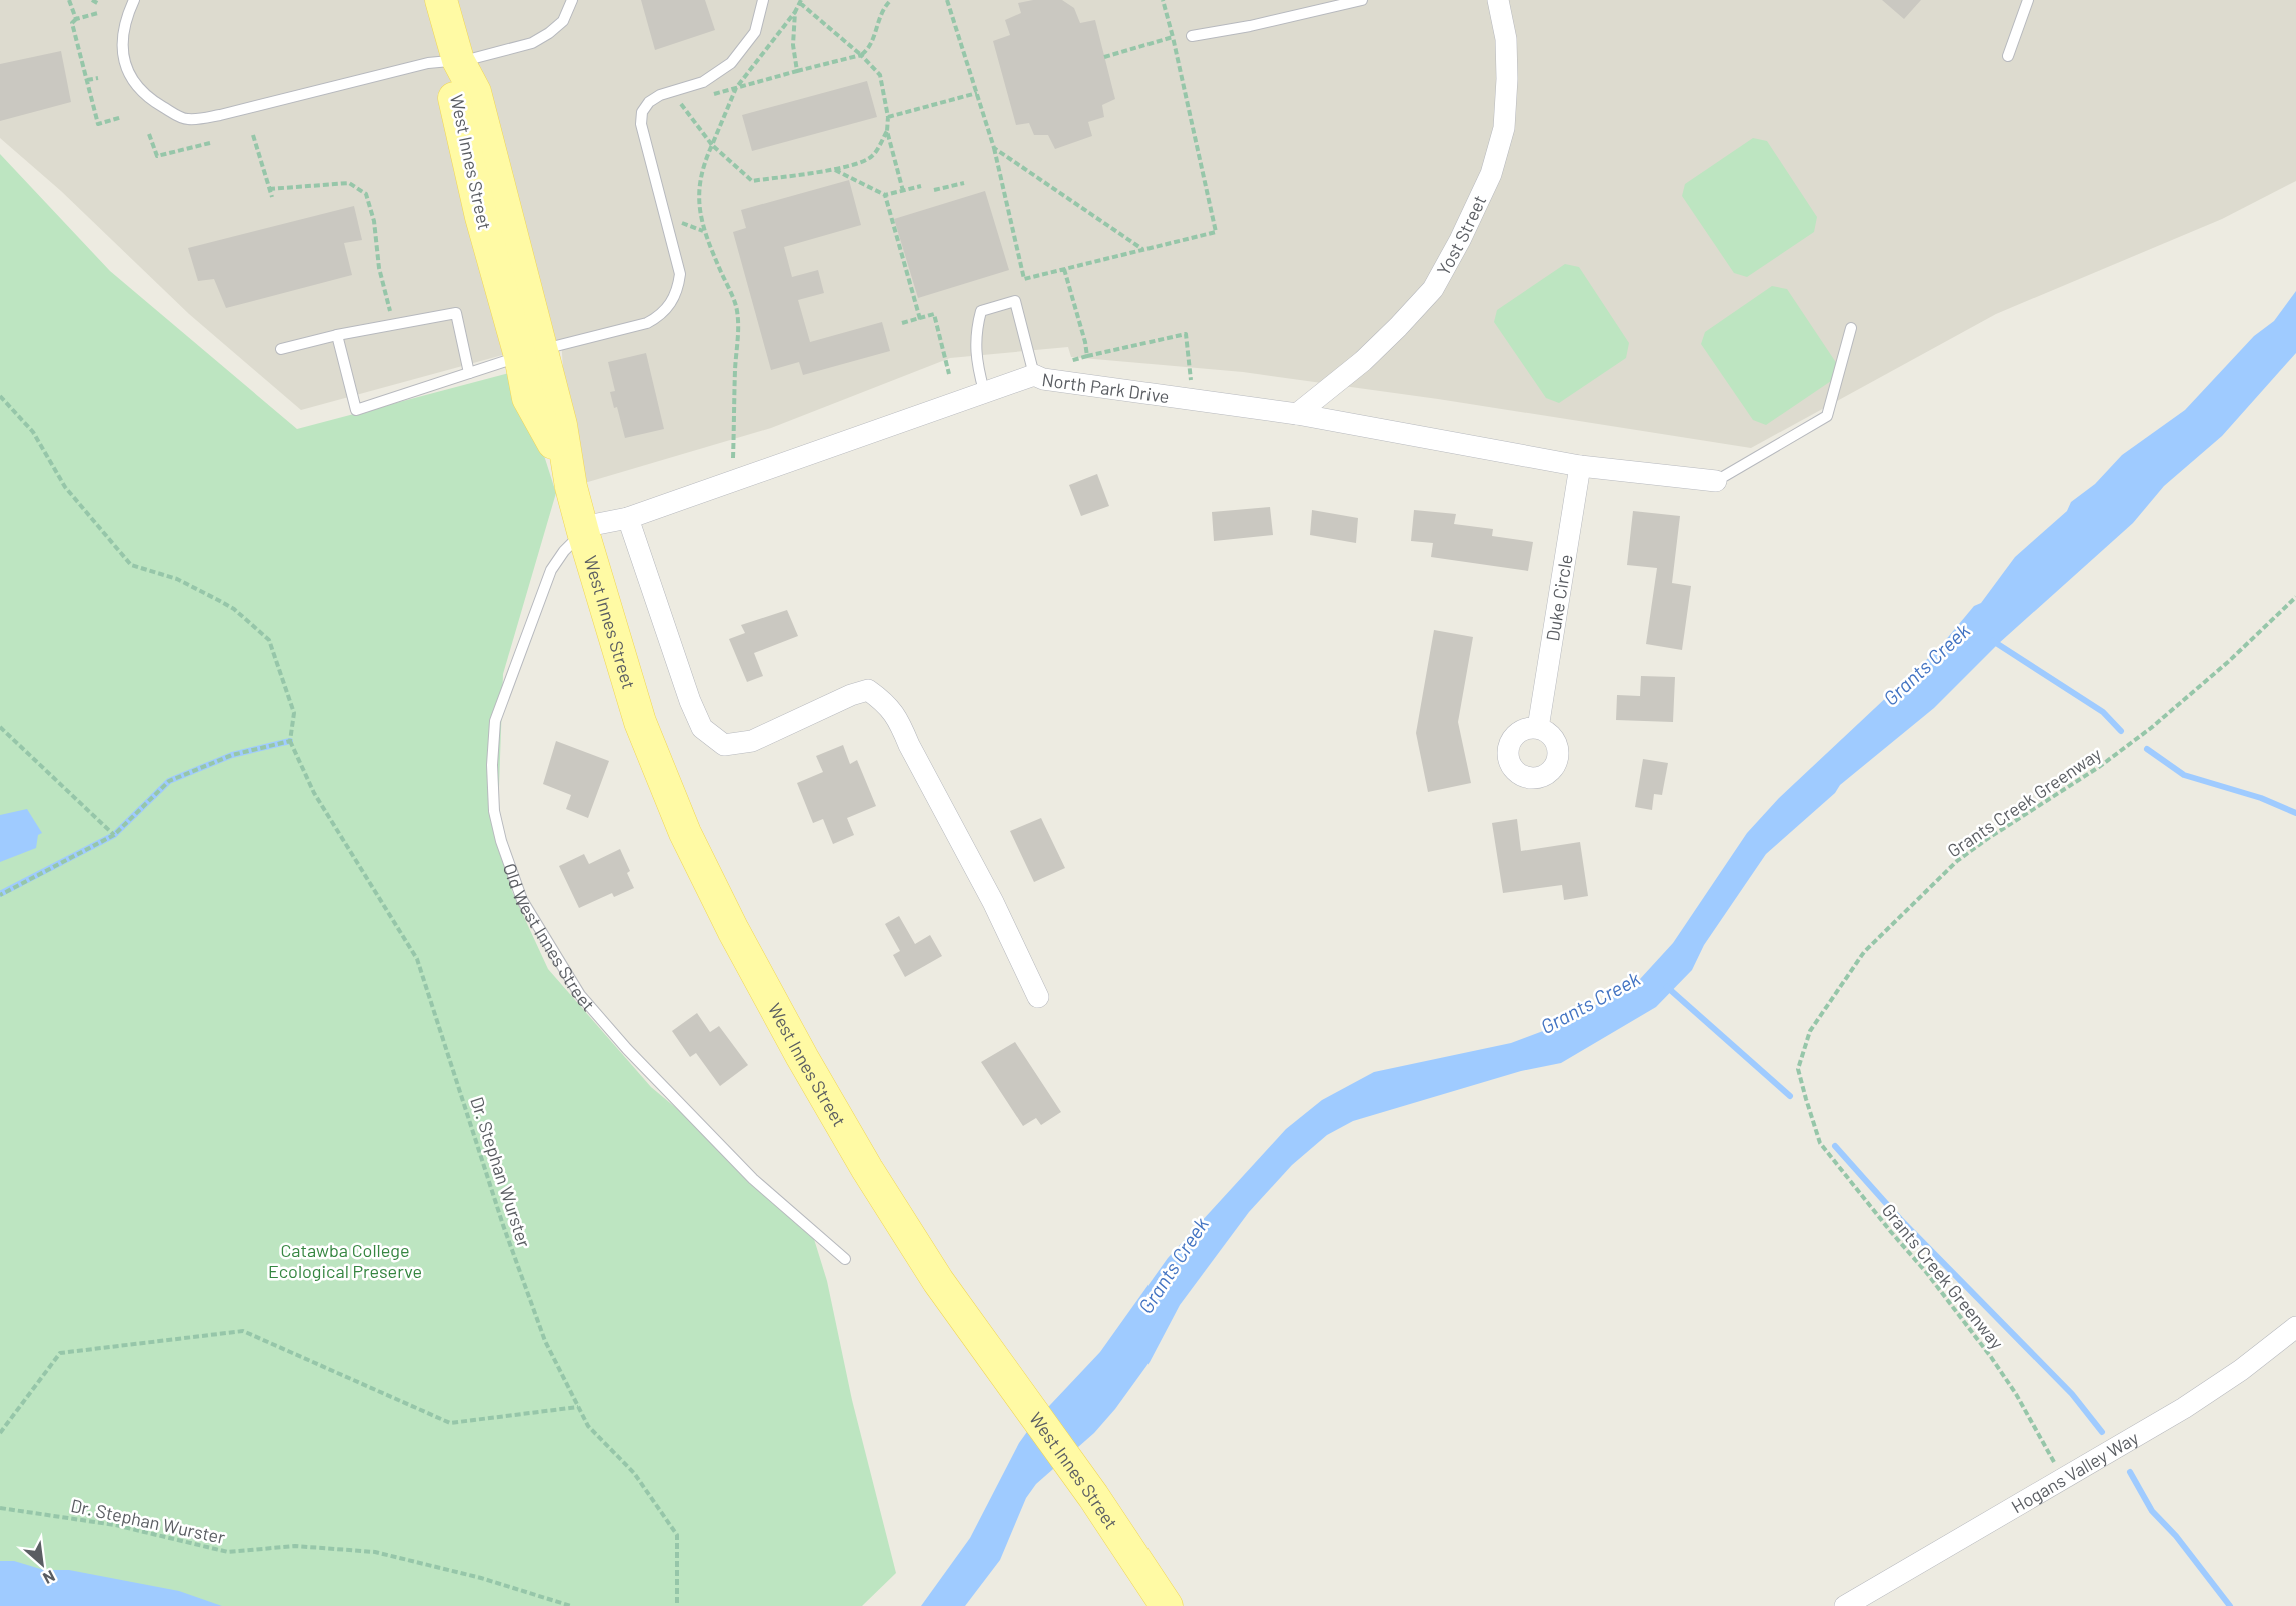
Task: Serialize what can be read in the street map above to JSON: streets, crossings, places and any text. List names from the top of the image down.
{
  "streets": {
    "main road": ["West Innes Street"],
    "street": [
      "Yost Street",
      "North Park Drive",
      "Duke Circle",
      "Hogans Valley Way"
    ],
    "lane": ["Old West Innes Street"],
    "path": ["Grants Creek Greenway", "Dr. Stephan Wurster"]
  },
  "crossings": [
    ["West Innes Street", "North Park Drive"],
    ["West Innes Street", "Old West Innes Street"],
    ["Yost Street", "North Park Drive"],
    ["North Park Drive", "Duke Circle"],
    ["North Park Drive", "Old West Innes Street"],
    ["Grants Creek Greenway", "Hogans Valley Way"]
  ],
  "water": ["Grants Creek"],
  "parks": ["Catawba College Ecological Preserve"],
  "north": "bottom right"
}
